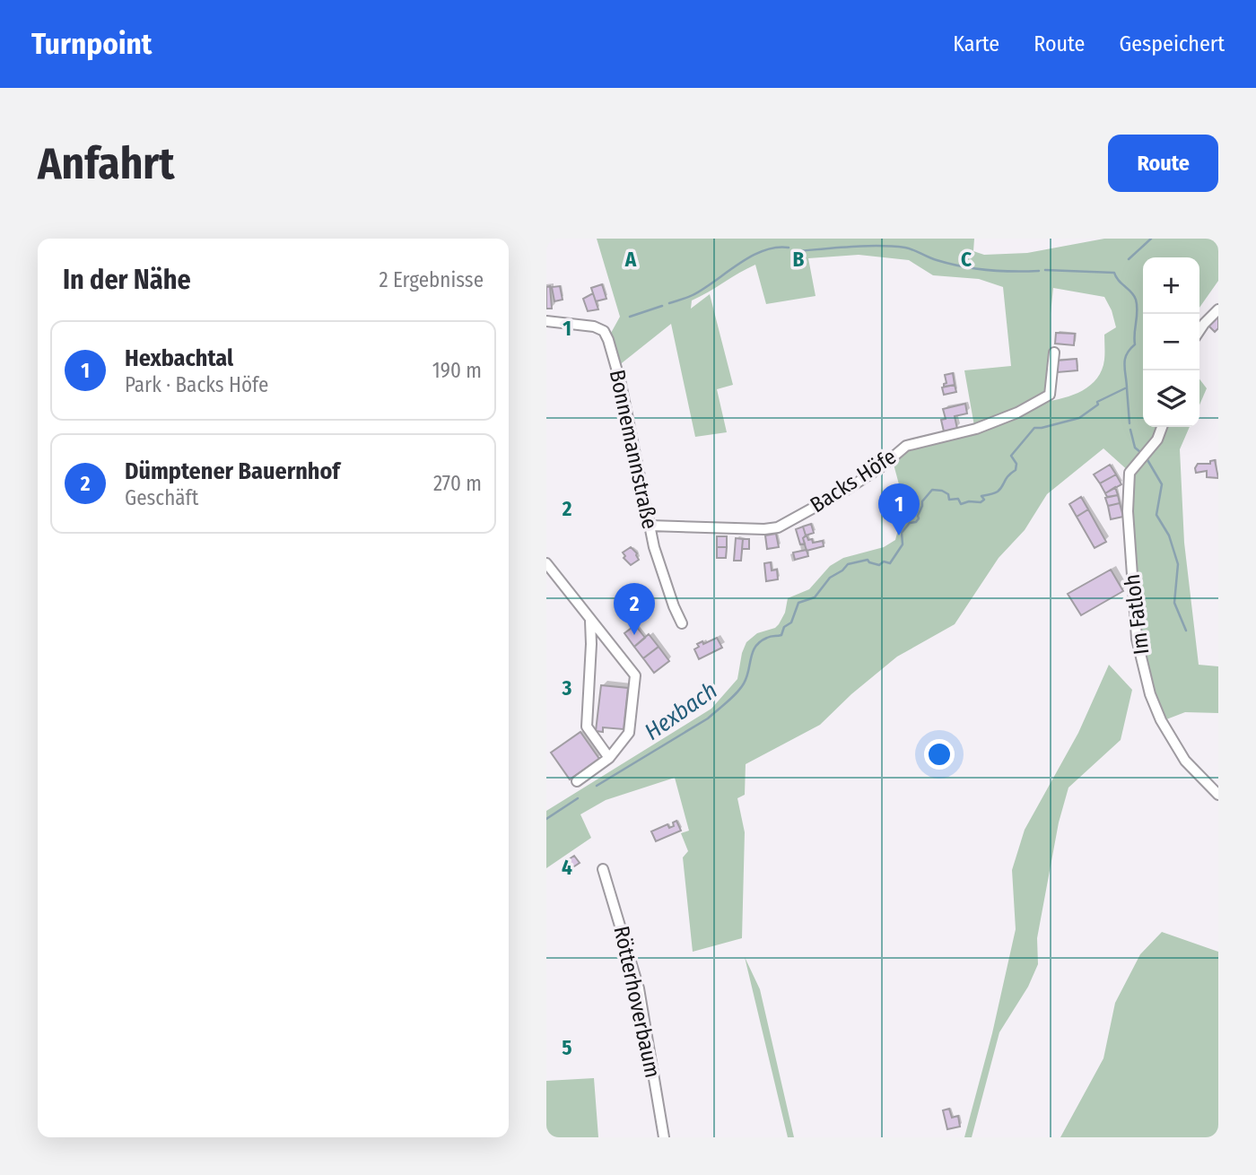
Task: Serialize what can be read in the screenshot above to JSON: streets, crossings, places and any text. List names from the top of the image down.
{
  "streets": {
    "street": [
      "Bonnemannstraße",
      "Backs Höfe",
      "Im Fatloh",
      "Rötterhoverbaum"
    ]
  },
  "crossings": [
    ["Bonnemannstraße", "Backs Höfe"]
  ],
  "water": ["Hexbach"],
  "page": {
    "header": "Turnpoint",
    "nav": ["Karte", "Route", "Gespeichert"],
    "buttons": "Route",
    "title": "Anfahrt",
    "heading": ["In der Nähe", "2 Ergebnisse"],
    "map_buttons": ["+", "−"],
    "list": [
      {
        "mark": "1",
        "name": "Hexbachtal",
        "note": "Park · Backs Höfe",
        "value": "190 m"
      },
      {
        "mark": "2",
        "name": "Dümptener Bauernhof",
        "note": "Geschäft",
        "value": "270 m"
      }
    ],
    "pins": ["1", "2"]
  },
  "grid": {
    "columns": ["A", "B", "C"],
    "rows": [
      "1",
      "2",
      "3",
      "4",
      "5"
    ]
  }
}
